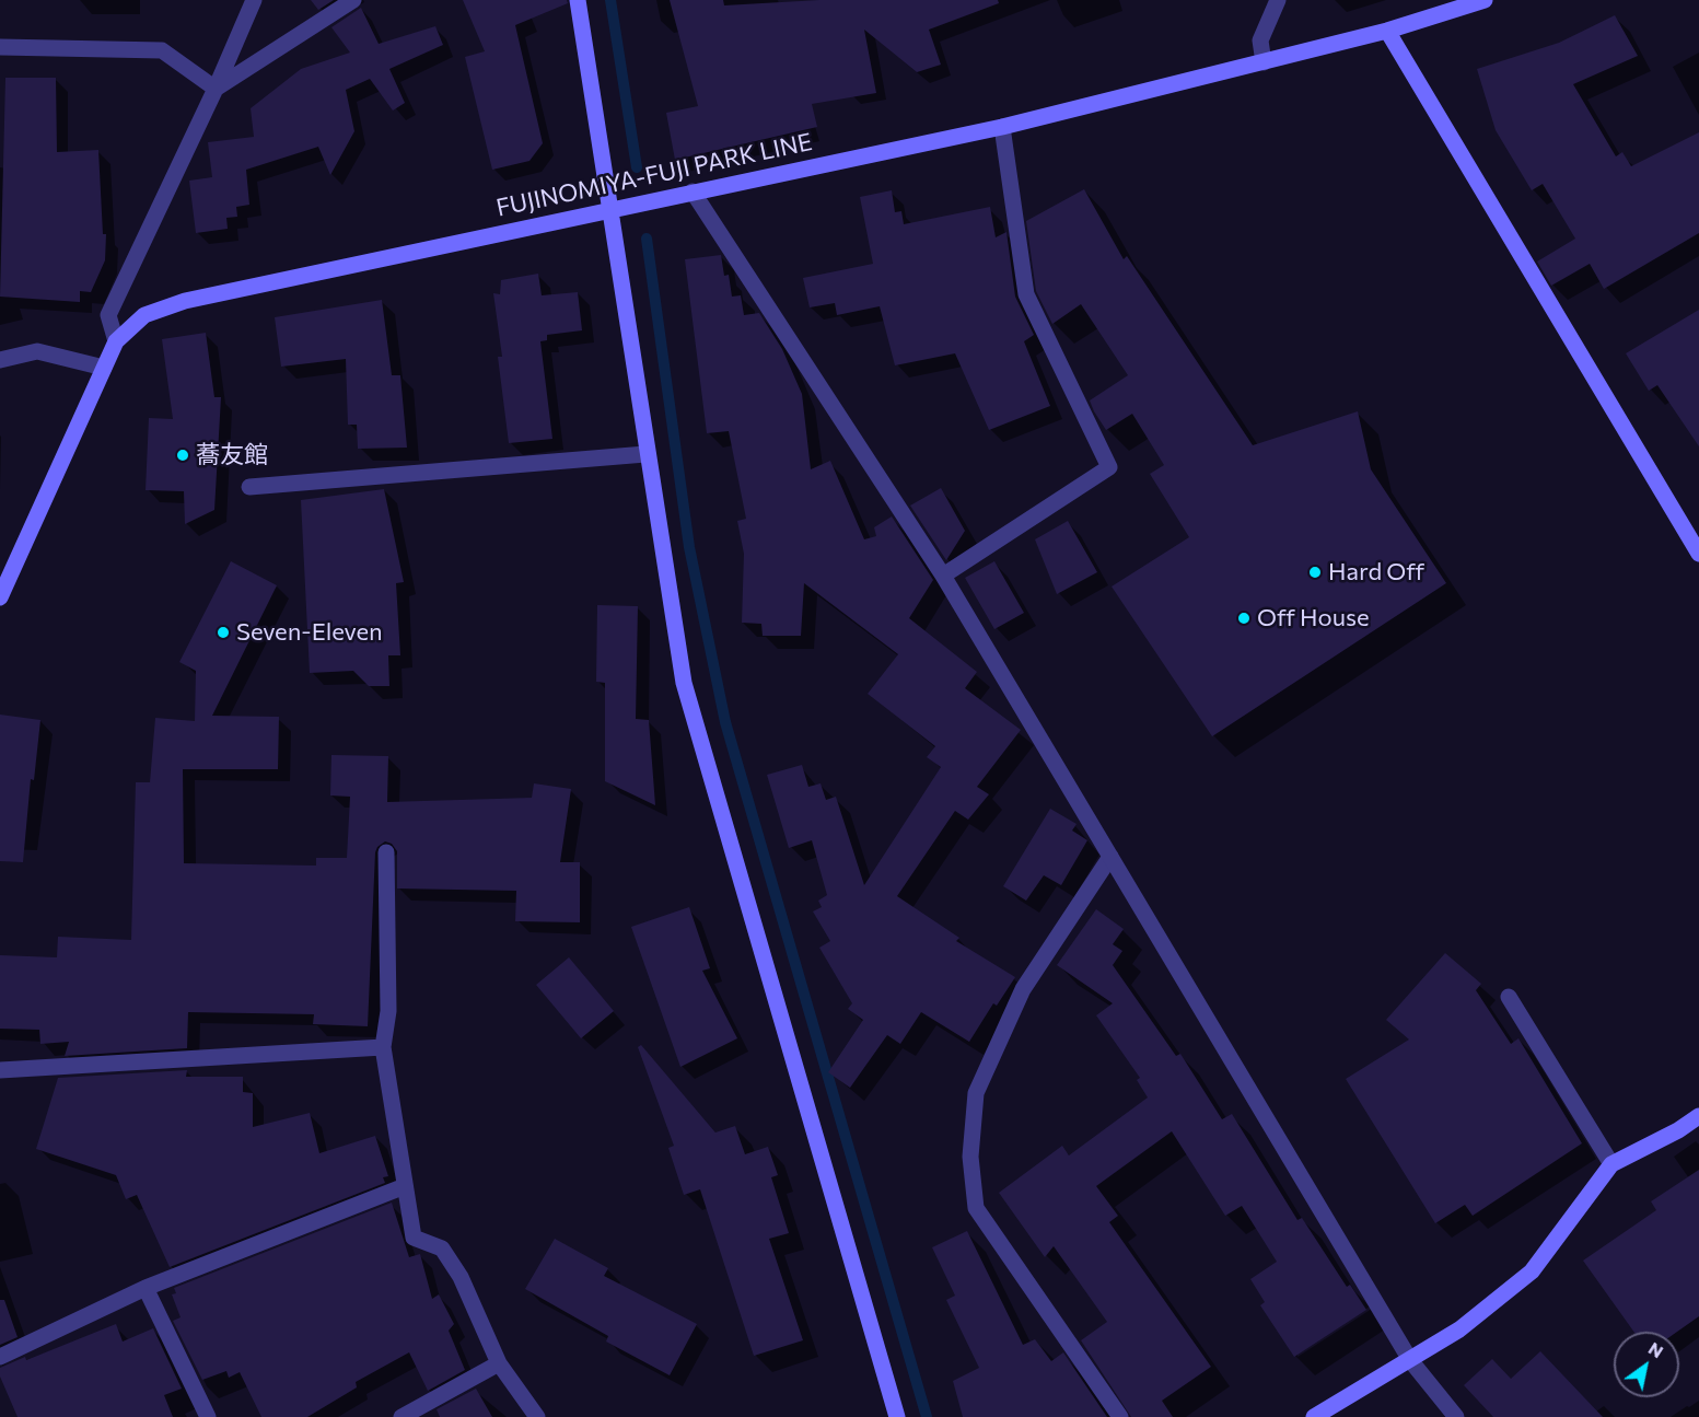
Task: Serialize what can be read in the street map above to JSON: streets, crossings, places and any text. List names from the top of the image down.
{
  "streets": {
    "street": ["FUJINOMIYA-FUJI PARK LINE"]
  },
  "places": [
    "蕎友館",
    "Hard Off",
    "Off House",
    "Seven-Eleven"
  ],
  "north": "top right"
}
